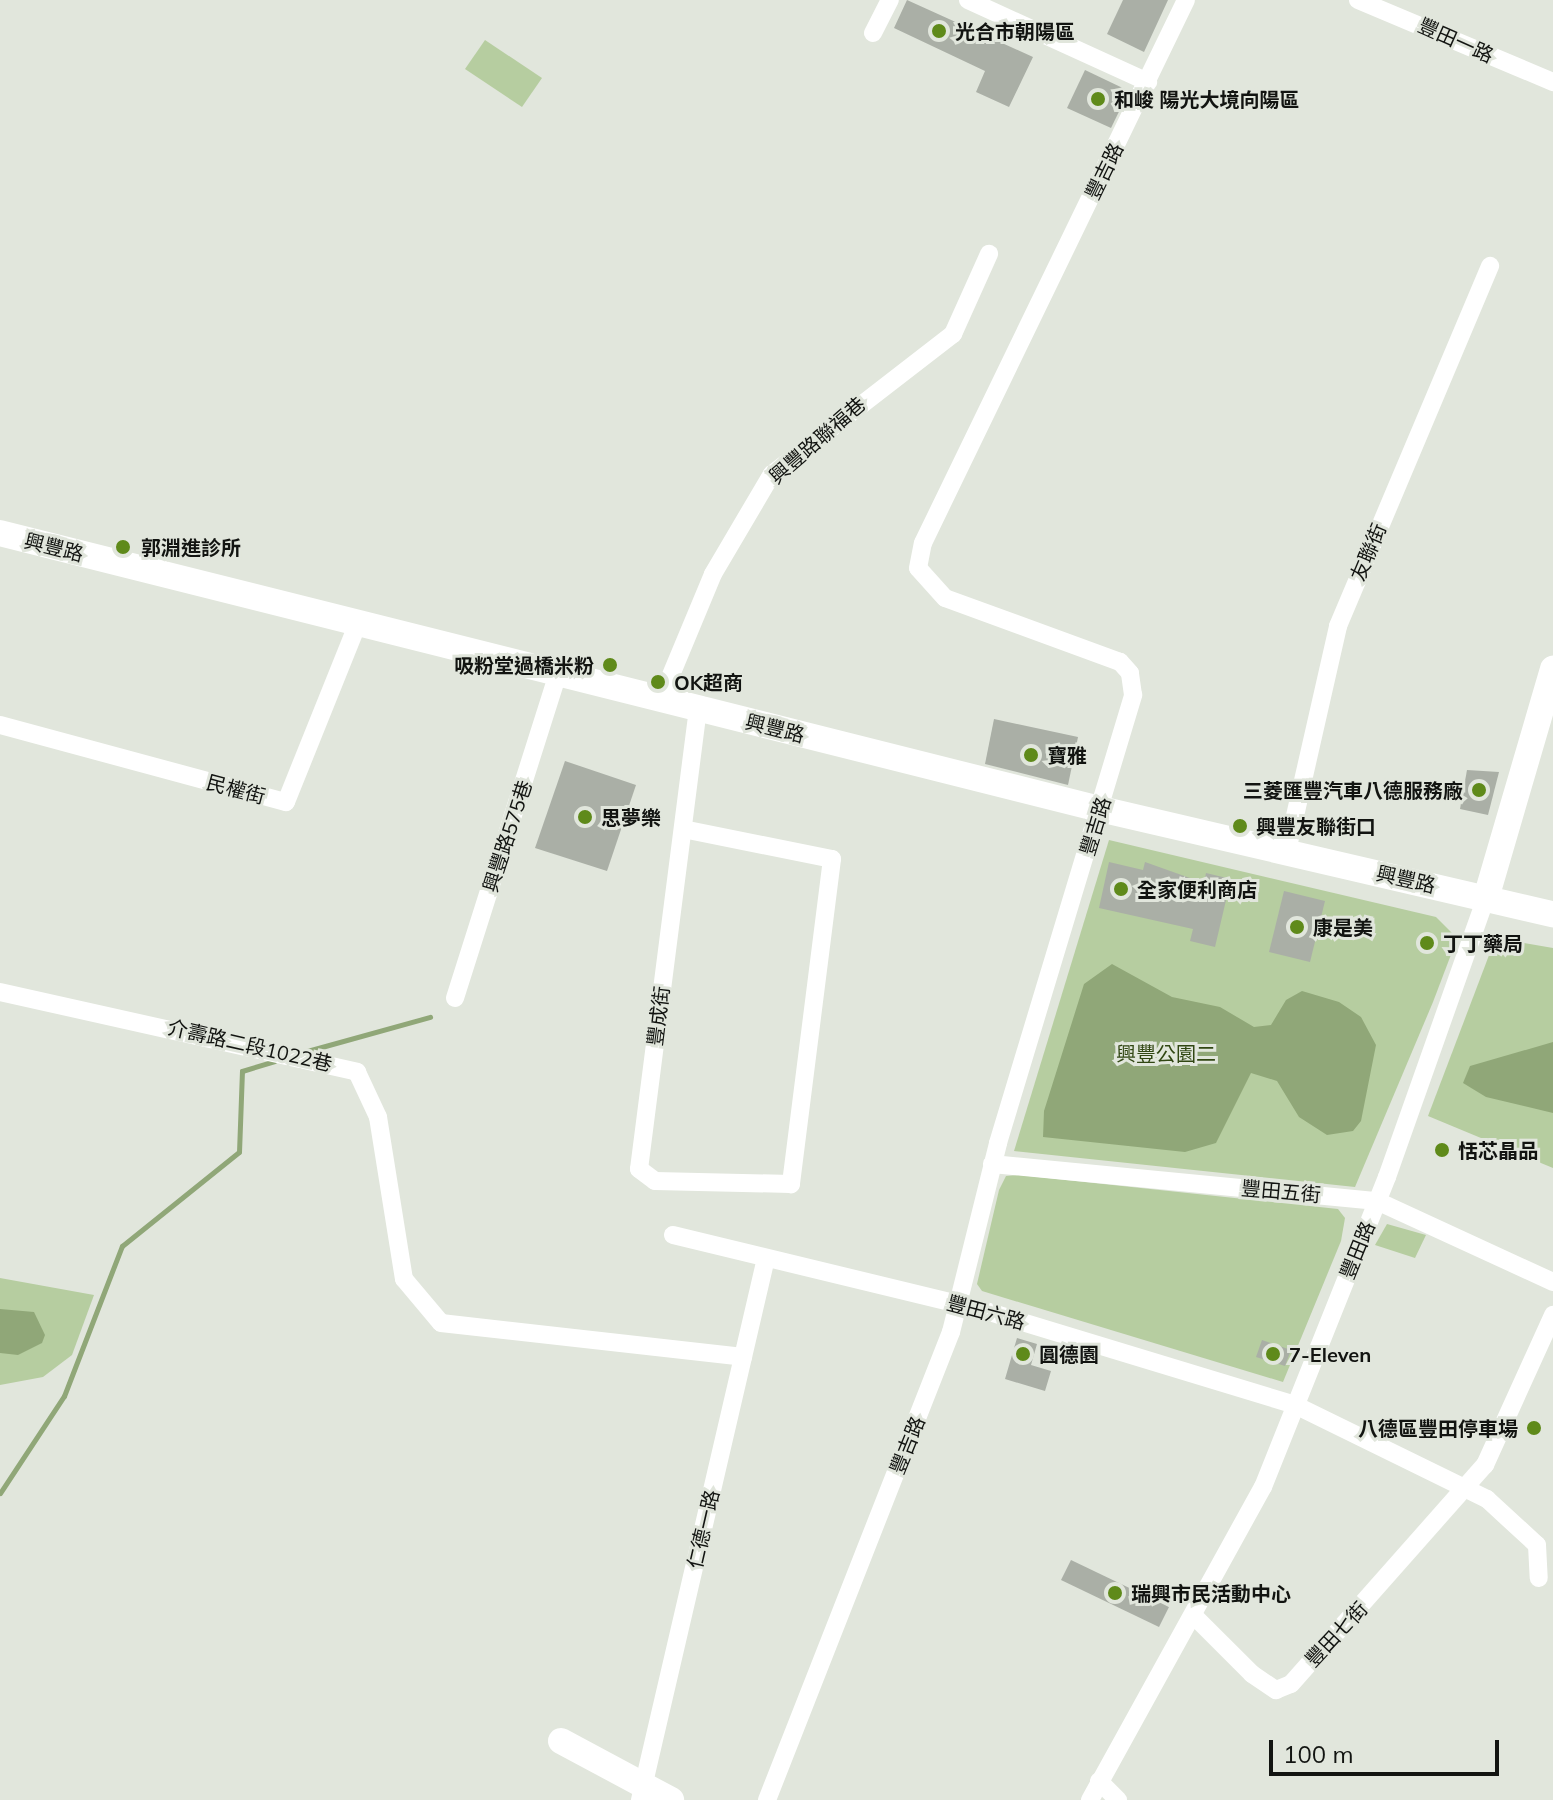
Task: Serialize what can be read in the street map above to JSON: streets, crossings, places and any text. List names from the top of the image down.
{
  "streets": {
    "main road": ["興豐路", "豐田路"],
    "street": [
      "豐田一路",
      "豐吉路",
      "興豐路聯福巷",
      "友聯街",
      "民權街",
      "興豐路575巷",
      "豐成街",
      "介壽路二段1022巷",
      "豐田五街",
      "豐田六路",
      "仁德一路",
      "豐田七街"
    ]
  },
  "crossings": [
    ["豐吉路", "興豐路"],
    ["豐吉路", "豐田五街"],
    ["豐吉路", "豐田六路"],
    ["興豐路聯福巷", "興豐路"],
    ["興豐路", "友聯街"],
    ["興豐路", "民權街"],
    ["興豐路", "興豐路575巷"],
    ["興豐路", "豐成街"],
    ["興豐路", "豐田路"],
    ["介壽路二段1022巷", "仁德一路"],
    ["豐田五街", "豐田路"],
    ["豐田路", "豐田六路"],
    ["豐田路", "豐田七街"],
    ["豐田六路", "仁德一路"],
    ["豐田六路", "豐田七街"]
  ],
  "parks": ["興豐公園二"],
  "places": [
    "光合市朝陽區",
    "和峻 陽光大境向陽區",
    "郭淵進診所",
    "吸粉堂過橋米粉",
    "OK超商",
    "寶雅",
    "三菱匯豐汽車八德服務廠",
    "思夢樂",
    "興豐友聯街口",
    "全家便利商店",
    "康是美",
    "丁丁藥局",
    "恬芯晶品",
    "圓德園",
    "7-Eleven",
    "八德區豐田停車場",
    "瑞興市民活動中心"
  ],
  "scale_bar": "100 m"
}
